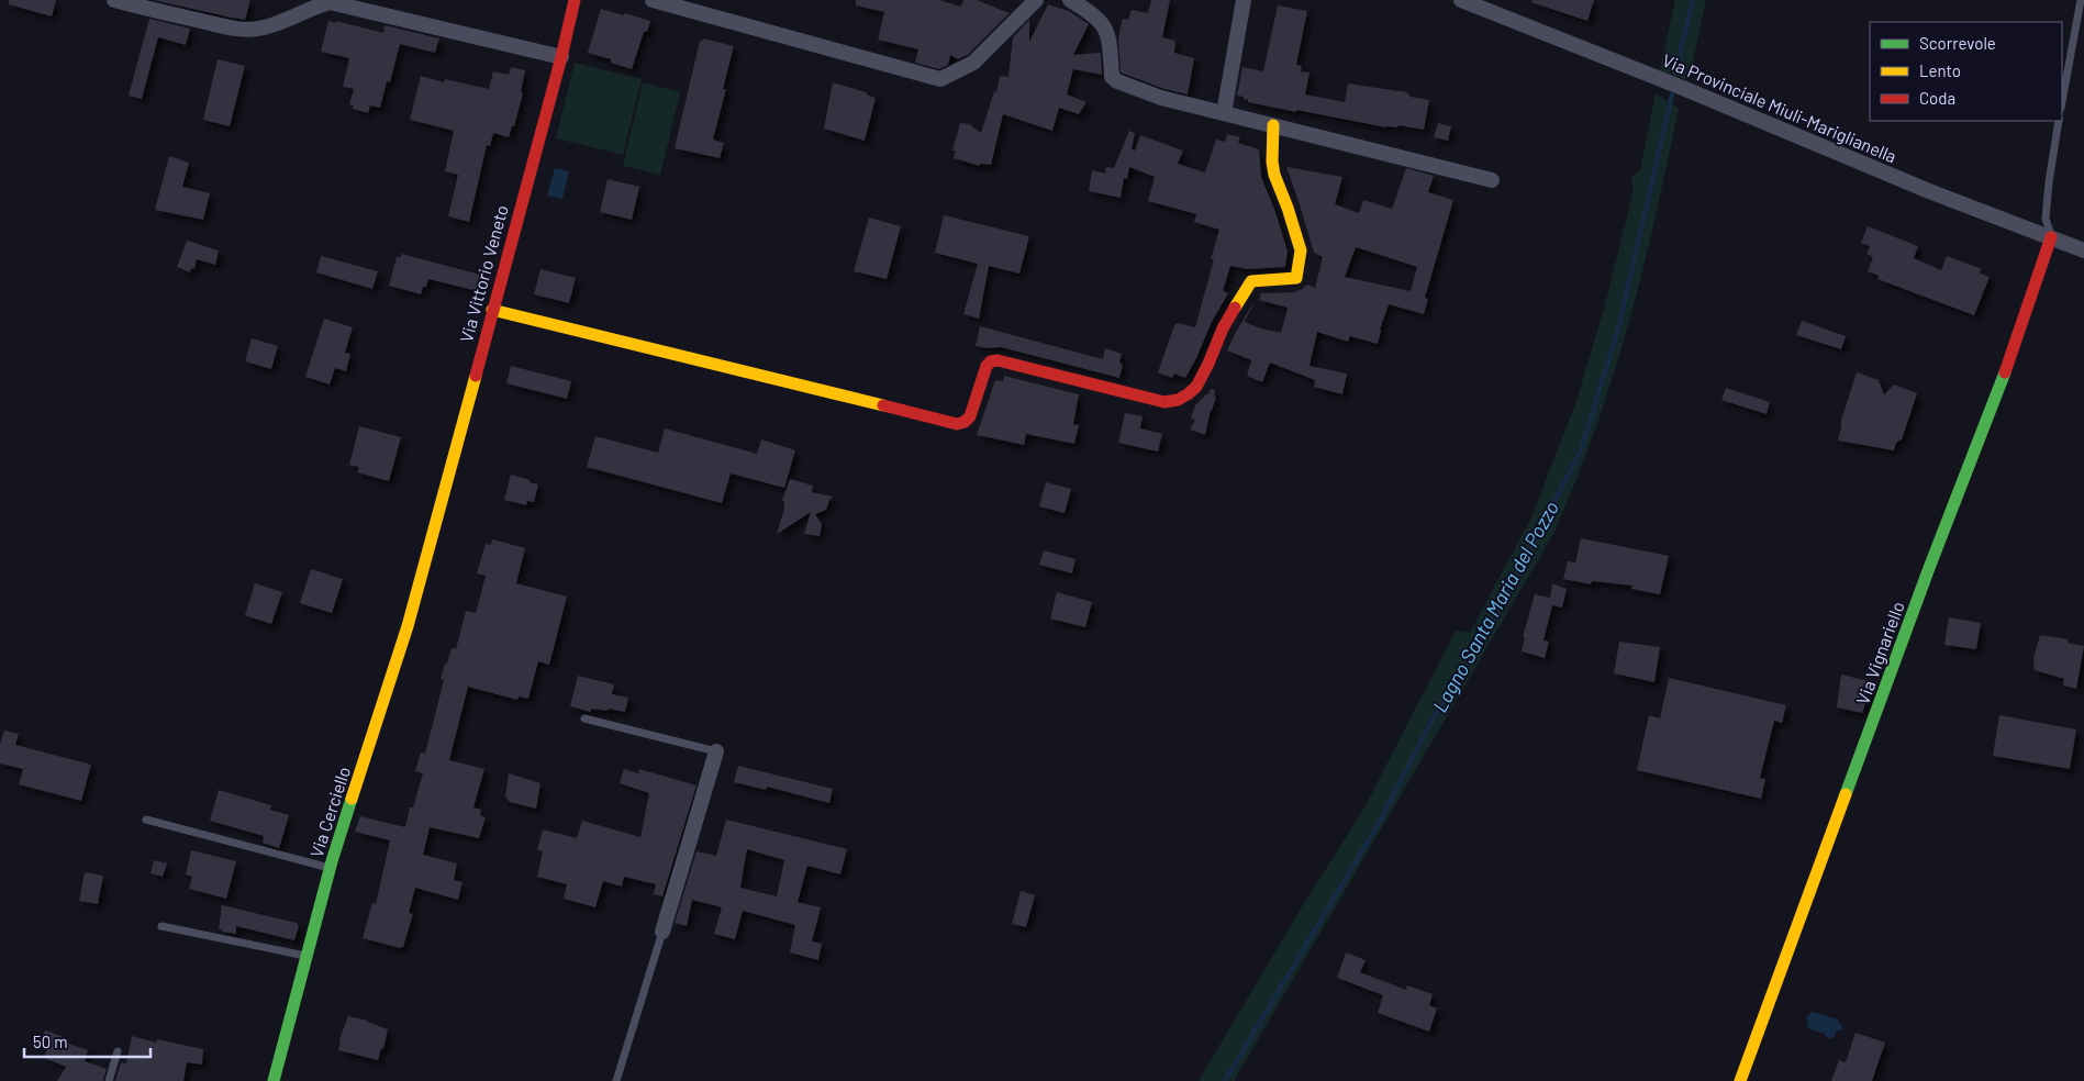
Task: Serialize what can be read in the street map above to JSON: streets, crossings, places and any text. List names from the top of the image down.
{
  "streets": {
    "street": [
      "Via Provinciale Miuli-Mariglianella",
      "Via Vittorio Veneto",
      "Via Vignariello",
      "Via Cerciello"
    ]
  },
  "crossings": [
    ["Via Provinciale Miuli-Mariglianella", "Via Vignariello"],
    ["Via Vittorio Veneto", "Via Cerciello"]
  ],
  "water": ["Lagno Santa Maria del Pozzo"],
  "legend": ["Scorrevole", "Lento", "Coda"],
  "scale_bar": "50 m"
}
